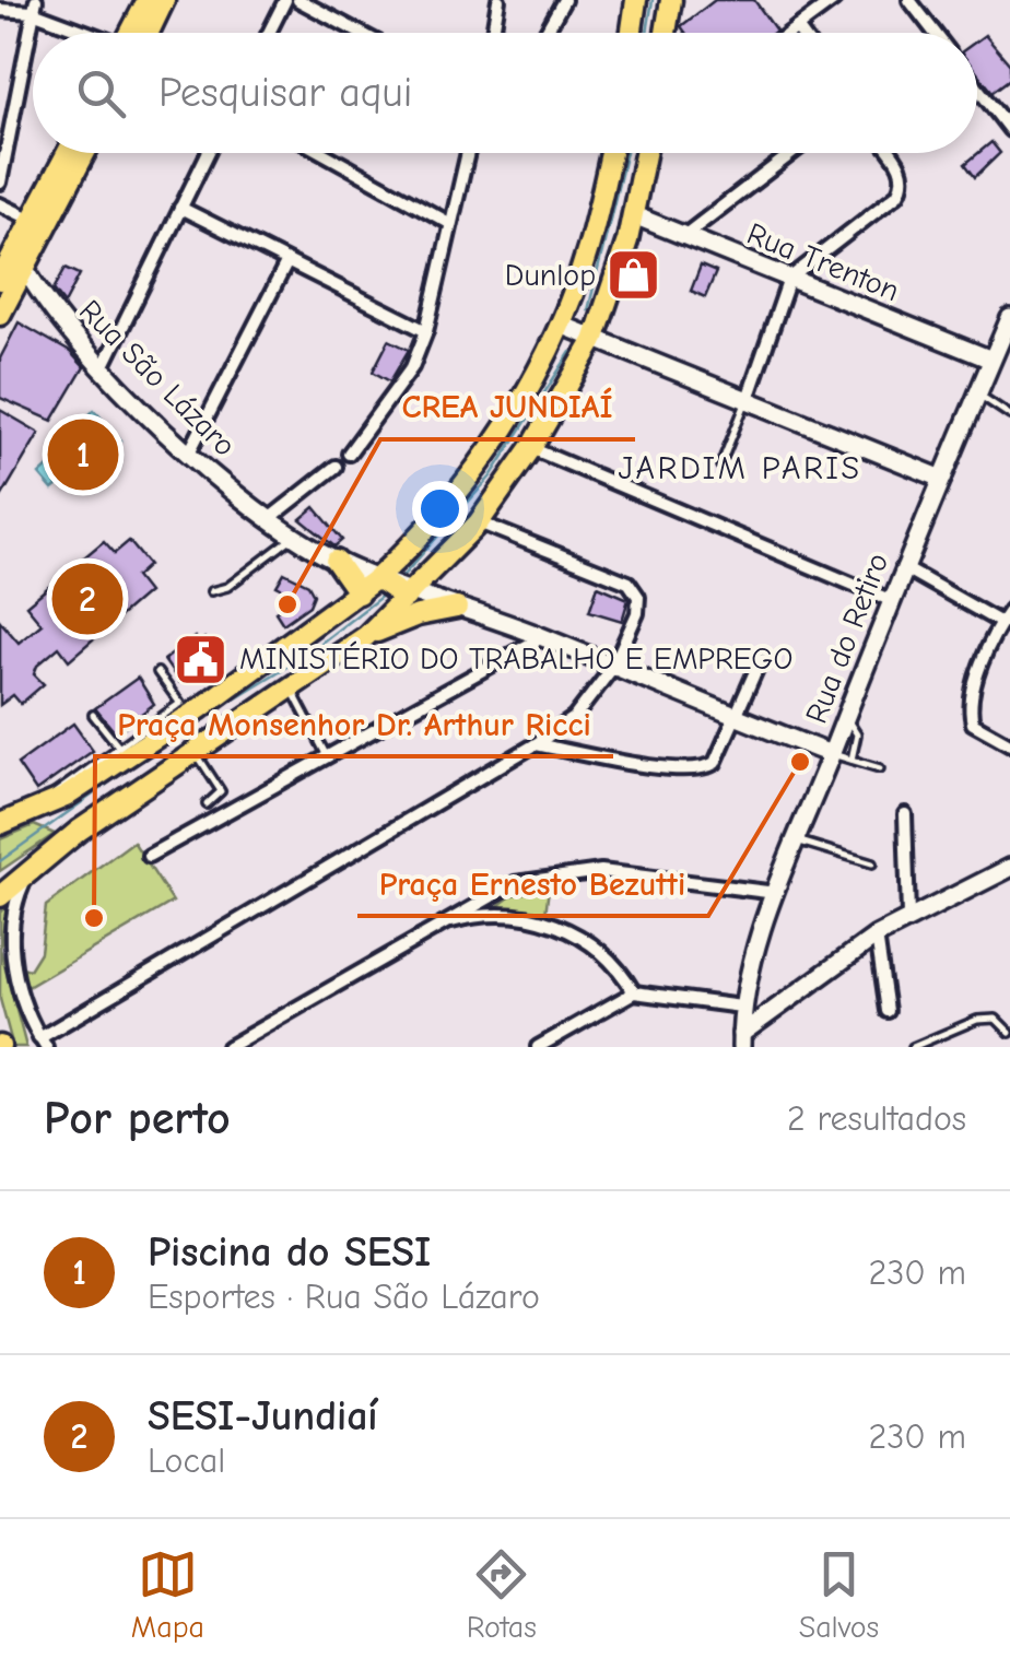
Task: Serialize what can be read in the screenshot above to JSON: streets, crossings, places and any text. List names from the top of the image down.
{
  "streets": {
    "main road": ["Rua Trenton", "Rua São Lázaro", "Rua do Retiro"]
  },
  "crossings": [
    ["Rua Trenton", "Rua do Retiro"],
    ["Rua São Lázaro", "Rua do Retiro"]
  ],
  "districts": ["JARDIM PARIS"],
  "places": {
    "shop": ["Dunlop"],
    "other": ["CREA JUNDIAÍ", "Praça Ernesto Bezutti", "Praça Monsenhor Dr. Arthur Ricci"],
    "public building": ["MINISTÉRIO DO TRABALHO E EMPREGO"]
  },
  "page": {
    "search": "Pesquisar aqui",
    "pins": ["1", "2"],
    "heading": ["Por perto", "2 resultados"],
    "list": [
      {
        "mark": "1",
        "name": "Piscina do SESI",
        "note": "Esportes · Rua São Lázaro",
        "value": "230 m"
      },
      {
        "mark": "2",
        "name": "SESI-Jundiaí",
        "note": "Local",
        "value": "230 m"
      }
    ],
    "nav": ["Mapa", "Rotas", "Salvos"]
  }
}
